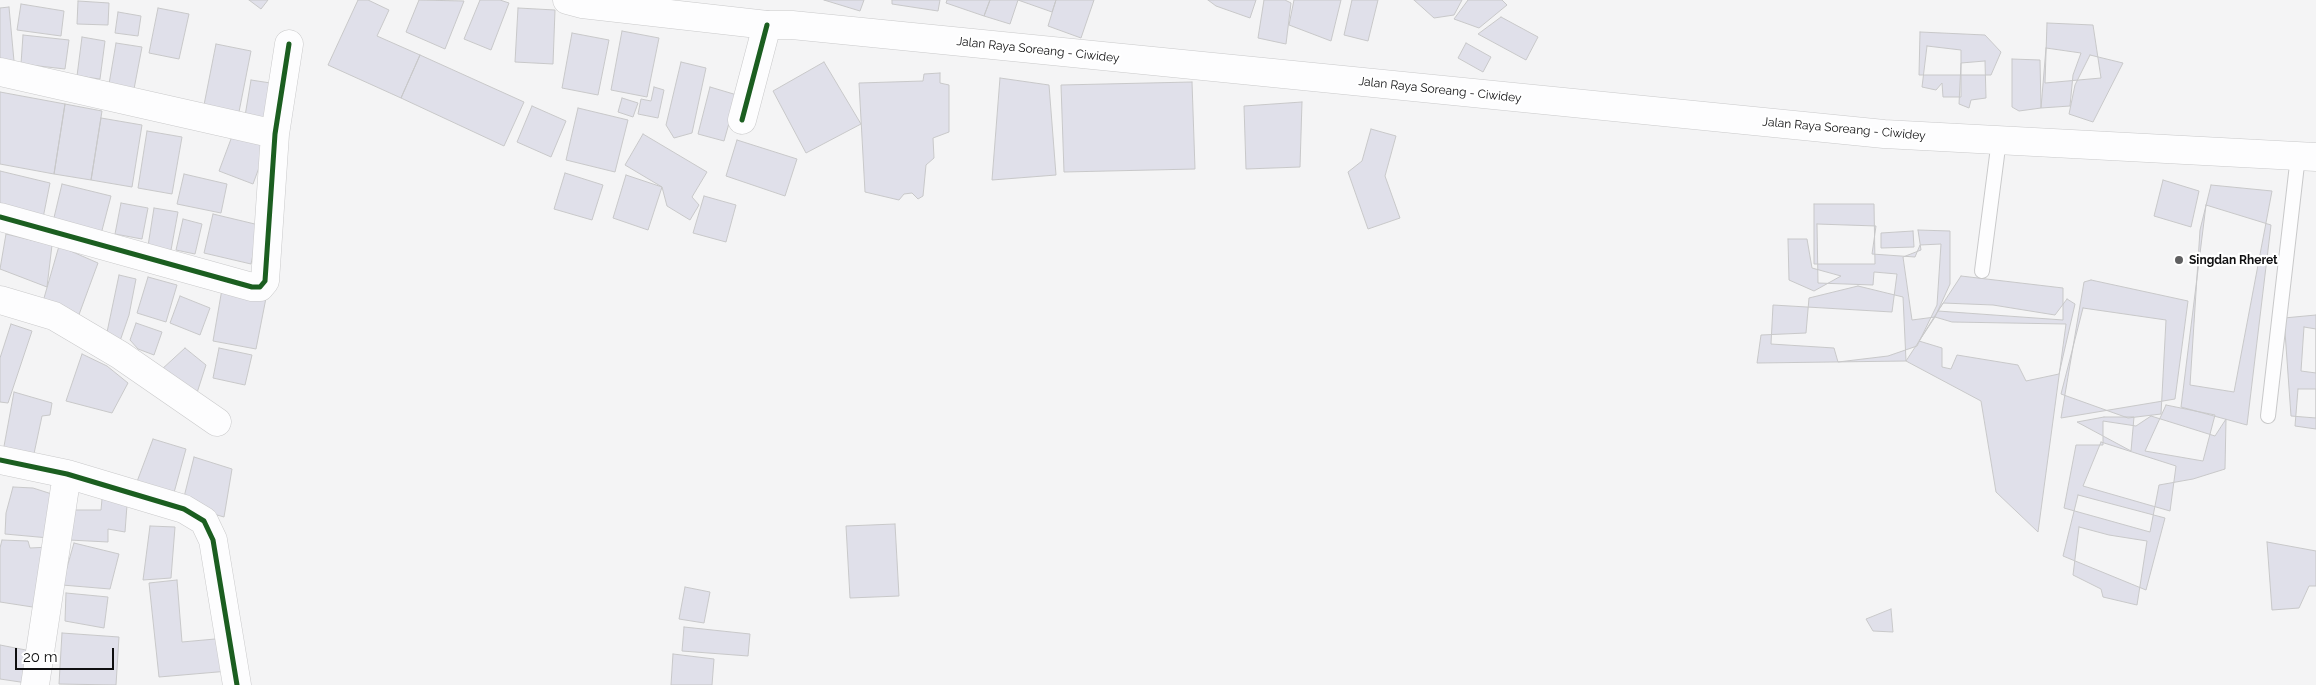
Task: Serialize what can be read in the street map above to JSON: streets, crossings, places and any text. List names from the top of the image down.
{
  "streets": {
    "main road": ["Jalan Raya Soreang - Ciwidey"]
  },
  "places": ["Singdan Rheret"],
  "scale_bar": "20 m"
}
